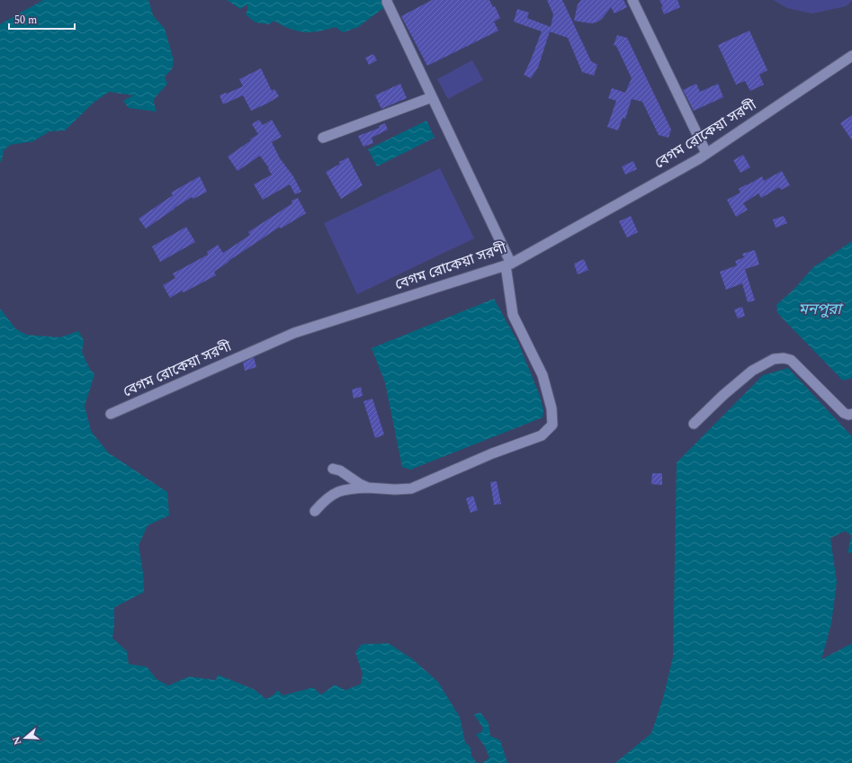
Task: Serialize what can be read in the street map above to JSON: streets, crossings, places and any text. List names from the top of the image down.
{
  "streets": {
    "street": ["বেগম রোকেয়া সরণী"]
  },
  "water": ["মনপুরা"],
  "scale_bar": "50 m",
  "north": "left"
}
